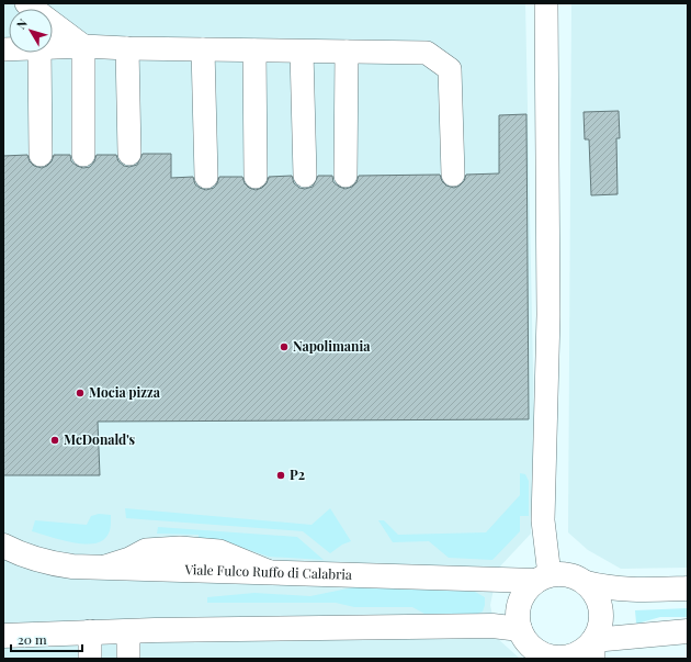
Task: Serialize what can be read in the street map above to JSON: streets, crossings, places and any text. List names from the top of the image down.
{
  "streets": {
    "main road": ["Viale Fulco Ruffo di Calabria"]
  },
  "places": [
    "Napolimania",
    "Mocia pizza",
    "McDonald's",
    "P2"
  ],
  "scale_bar": "20 m",
  "north": "top left"
}
